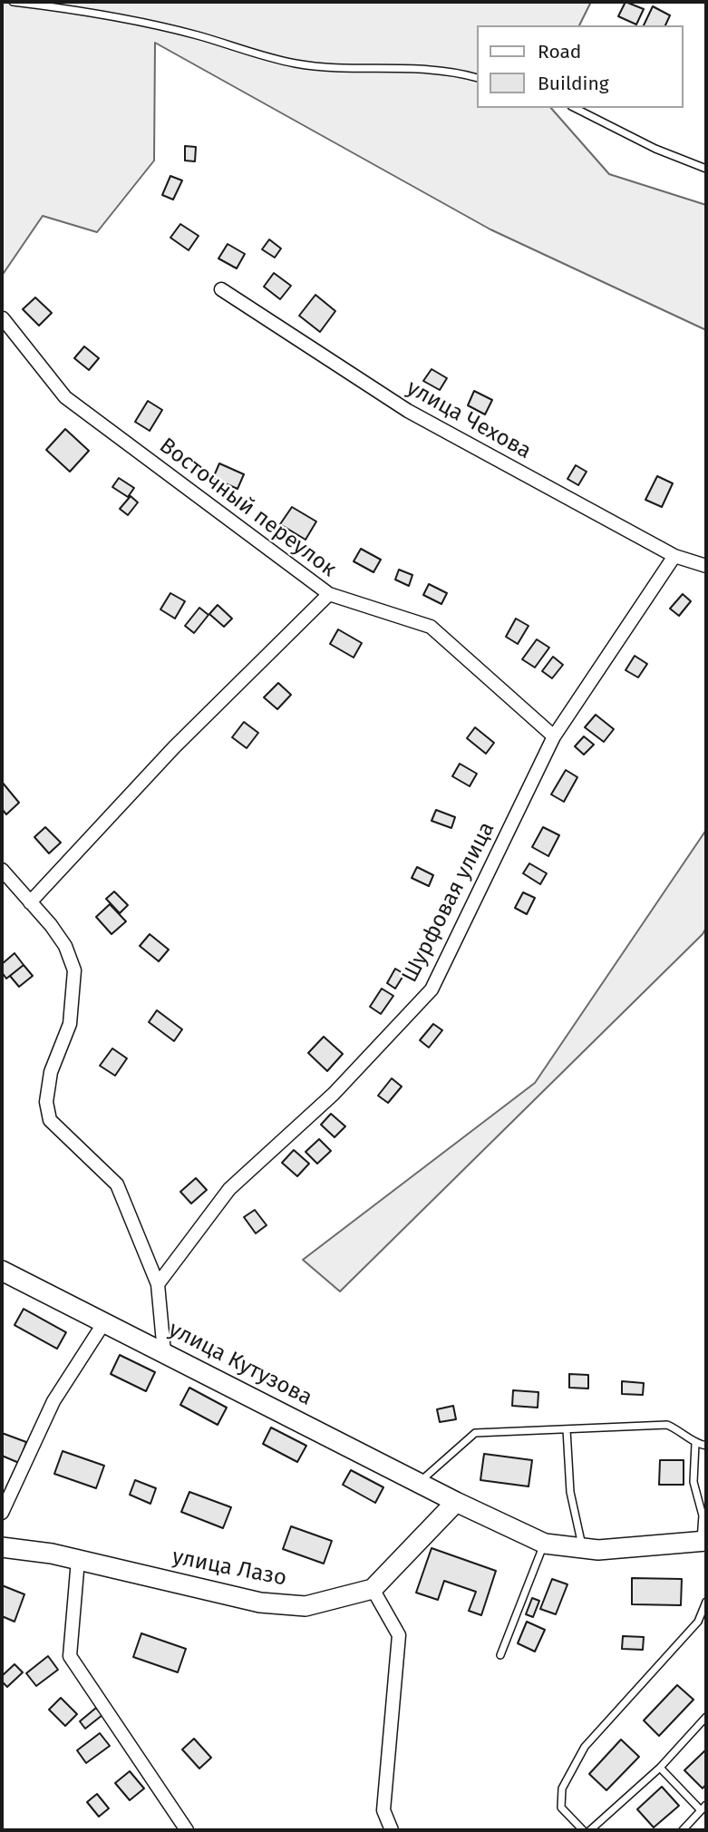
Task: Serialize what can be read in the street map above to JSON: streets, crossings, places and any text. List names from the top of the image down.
{
  "streets": {
    "street": [
      "улица Чехова",
      "Восточный переулок",
      "Шурфовая улица",
      "улица Кутузова",
      "улица Лазо"
    ]
  },
  "crossings": [
    ["улица Чехова", "Шурфовая улица"],
    ["Восточный переулок", "Шурфовая улица"]
  ],
  "legend": ["Road", "Building"]
}
